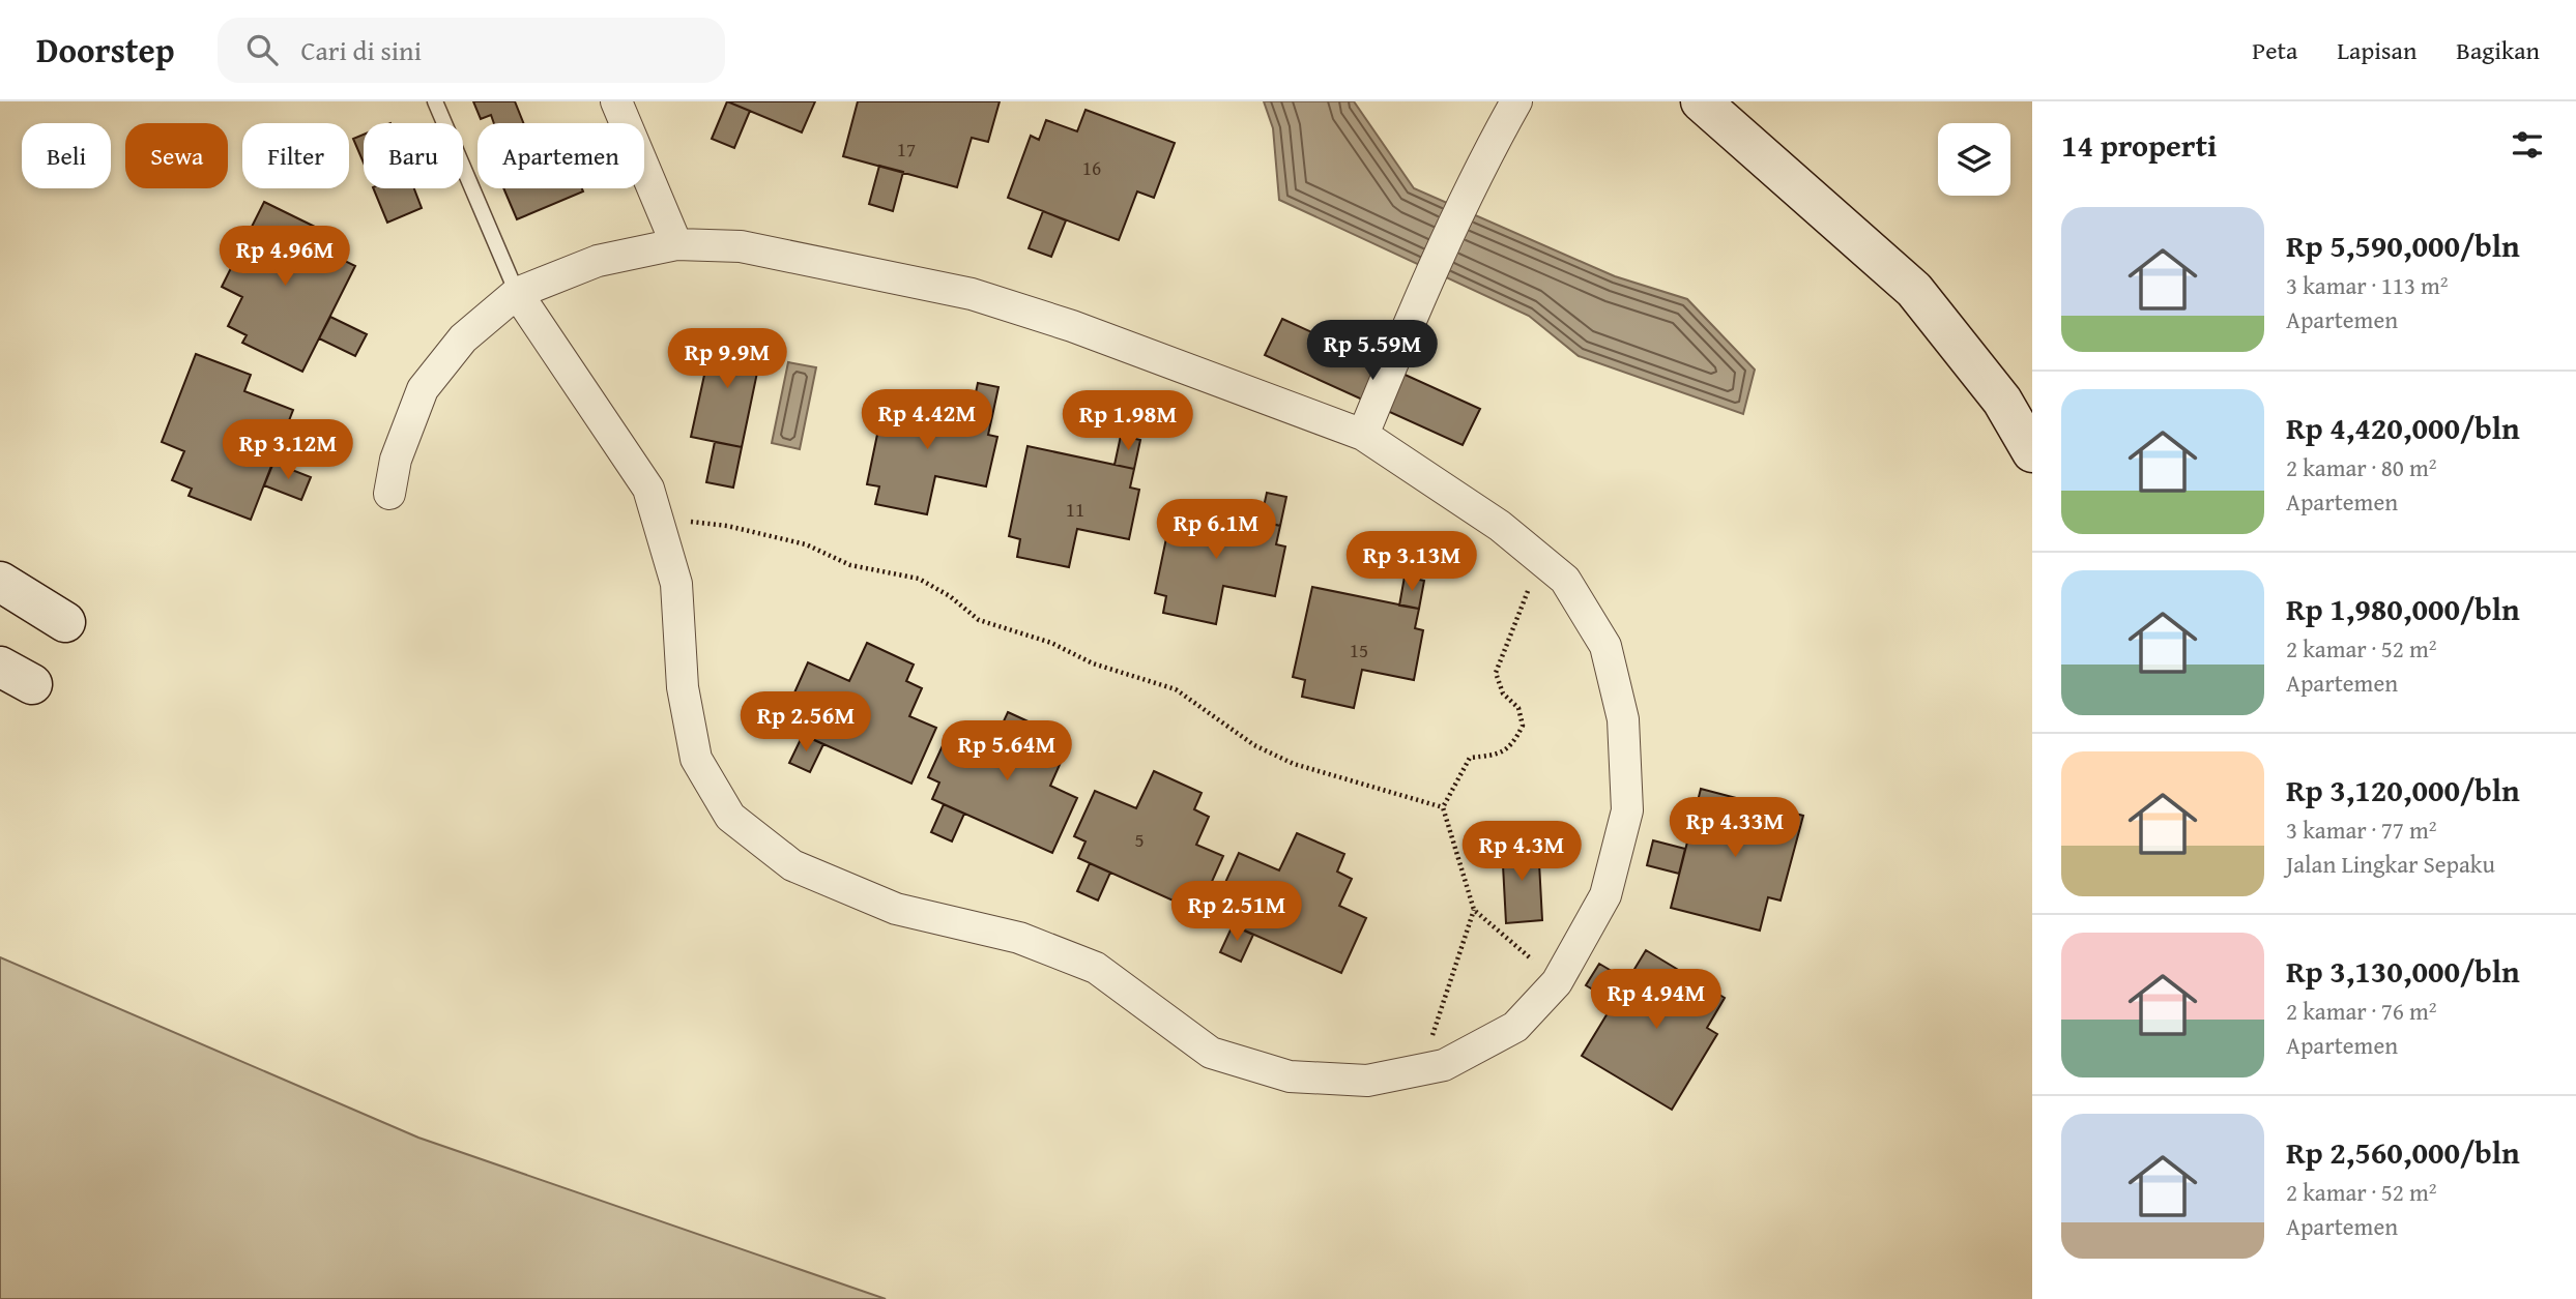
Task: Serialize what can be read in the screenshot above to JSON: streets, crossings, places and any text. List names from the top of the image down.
{
  "house_numbers": [
    "17",
    "16",
    "11",
    "15",
    "5"
  ],
  "page": {
    "header": "Doorstep",
    "search": "Cari di sini",
    "nav": ["Peta", "Lapisan", "Bagikan"],
    "heading": "14 properti",
    "chip": [
      "Beli",
      "Sewa",
      "Filter",
      "Baru",
      "Apartemen"
    ],
    "list": [
      {
        "name": "Rp 5,590,000/bln",
        "note": "3 kamar · 113 m² · Apartemen"
      },
      {
        "name": "Rp 4,420,000/bln",
        "note": "2 kamar · 80 m² · Apartemen"
      },
      {
        "name": "Rp 1,980,000/bln",
        "note": "2 kamar · 52 m² · Apartemen"
      },
      {
        "name": "Rp 3,120,000/bln",
        "note": "3 kamar · 77 m² · Jalan Lingkar Sepaku"
      },
      {
        "name": "Rp 3,130,000/bln",
        "note": "2 kamar · 76 m² · Apartemen"
      },
      {
        "name": "Rp 2,560,000/bln",
        "note": "2 kamar · 52 m² · Apartemen"
      }
    ],
    "price": [
      "Rp 4.96M",
      "Rp 5.59M",
      "Rp 9.9M",
      "Rp 4.42M",
      "Rp 1.98M",
      "Rp 3.12M",
      "Rp 6.1M",
      "Rp 3.13M",
      "Rp 2.56M",
      "Rp 5.64M",
      "Rp 4.33M",
      "Rp 4.3M",
      "Rp 2.51M",
      "Rp 4.94M"
    ]
  }
}
